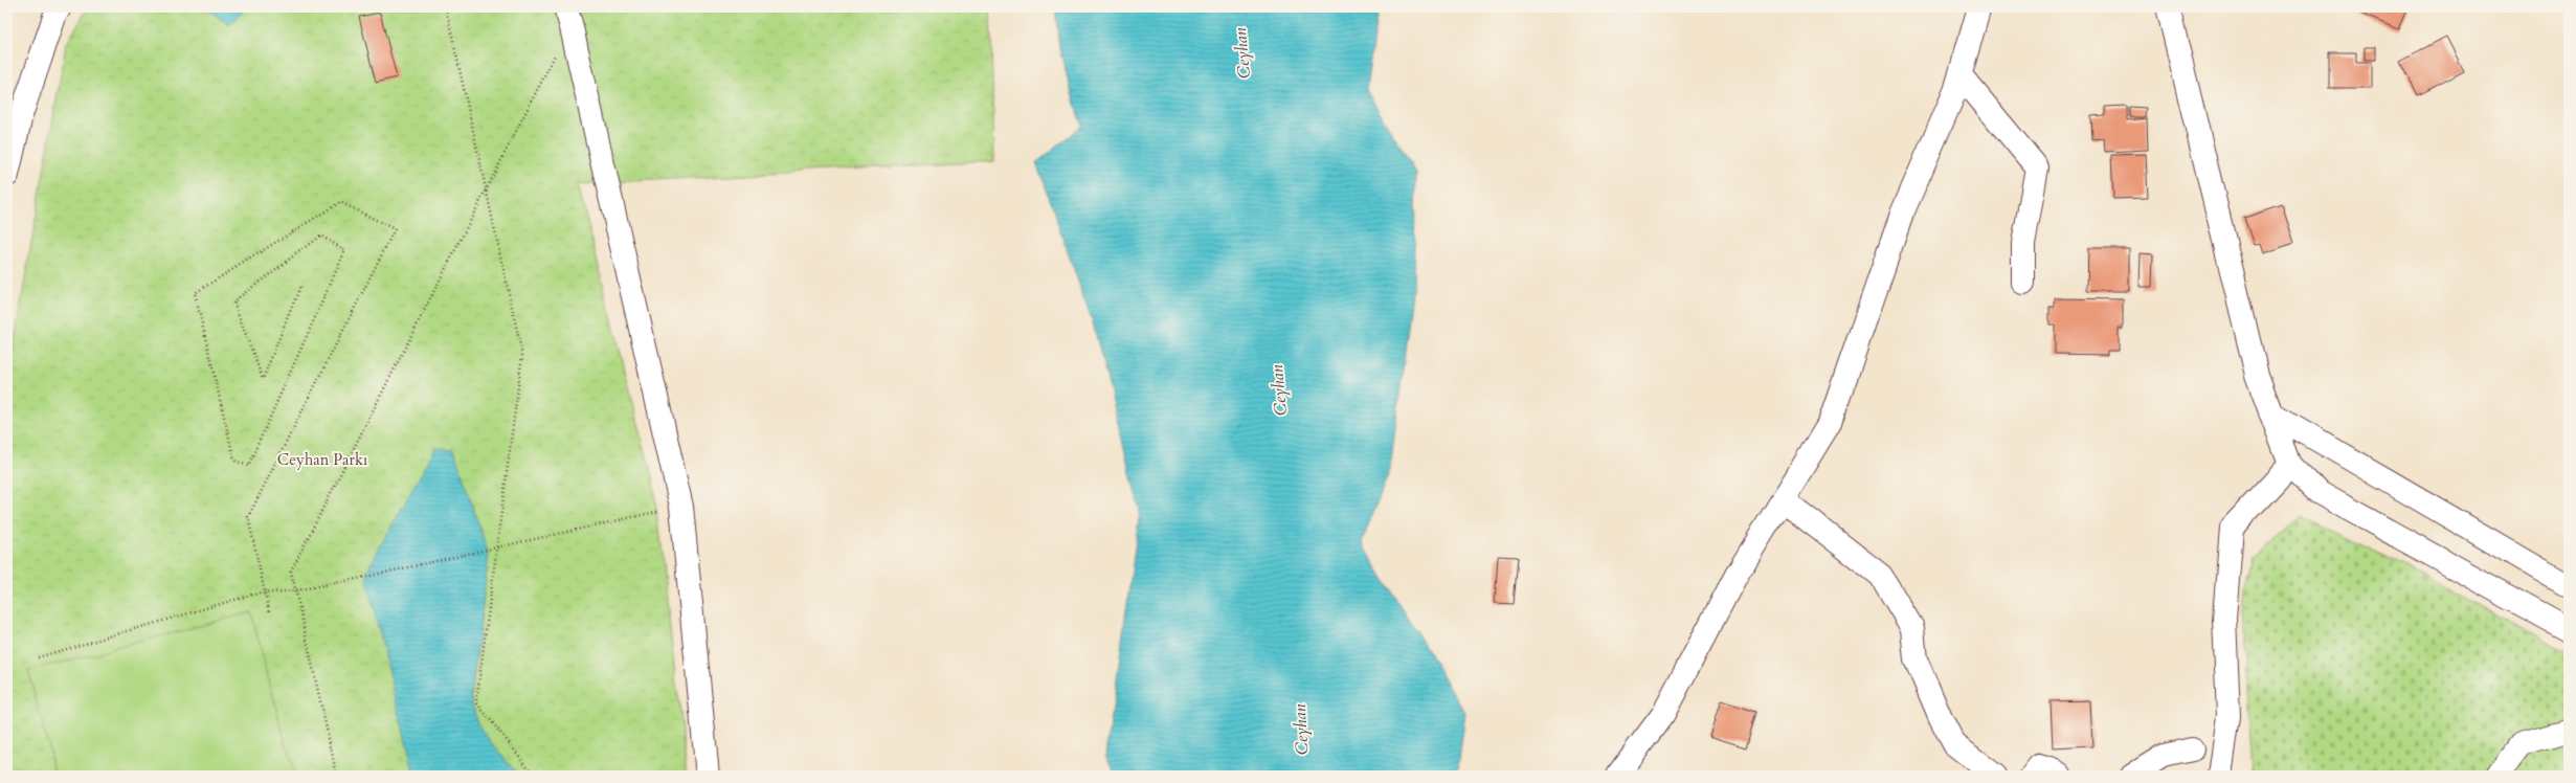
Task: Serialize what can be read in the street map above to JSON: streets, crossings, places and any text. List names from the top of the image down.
{
  "water": ["Ceyhan"],
  "parks": ["Ceyhan Parkı"]
}
